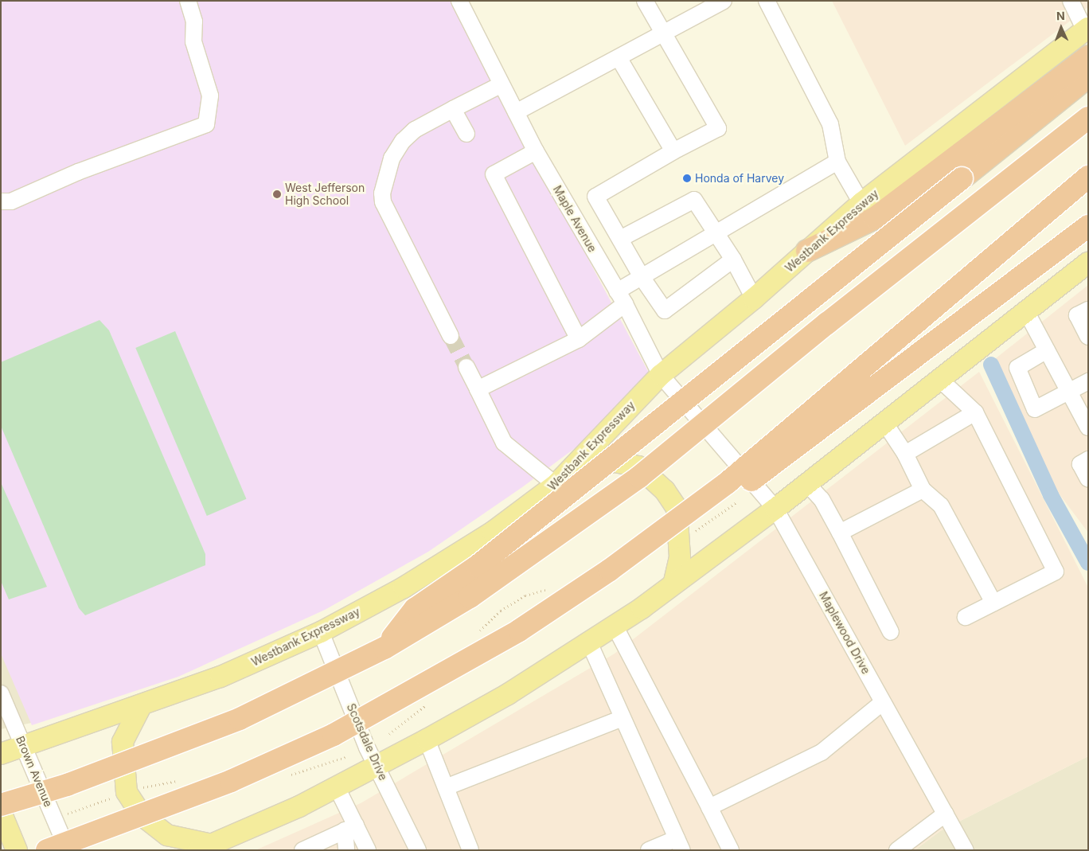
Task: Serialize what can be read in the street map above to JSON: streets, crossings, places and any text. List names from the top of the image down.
{
  "streets": {
    "main road": ["Westbank Expressway"],
    "street": [
      "Maple Avenue",
      "Maplewood Drive",
      "Scotsdale Drive",
      "Brown Avenue"
    ]
  },
  "crossings": [
    ["Maple Avenue", "Westbank Expressway"],
    ["Maple Avenue", "Maplewood Drive"],
    ["Westbank Expressway", "Scotsdale Drive"],
    ["Westbank Expressway", "Brown Avenue"]
  ],
  "places": ["Honda of Harvey", "West Jefferson High School"],
  "north": "top"
}
